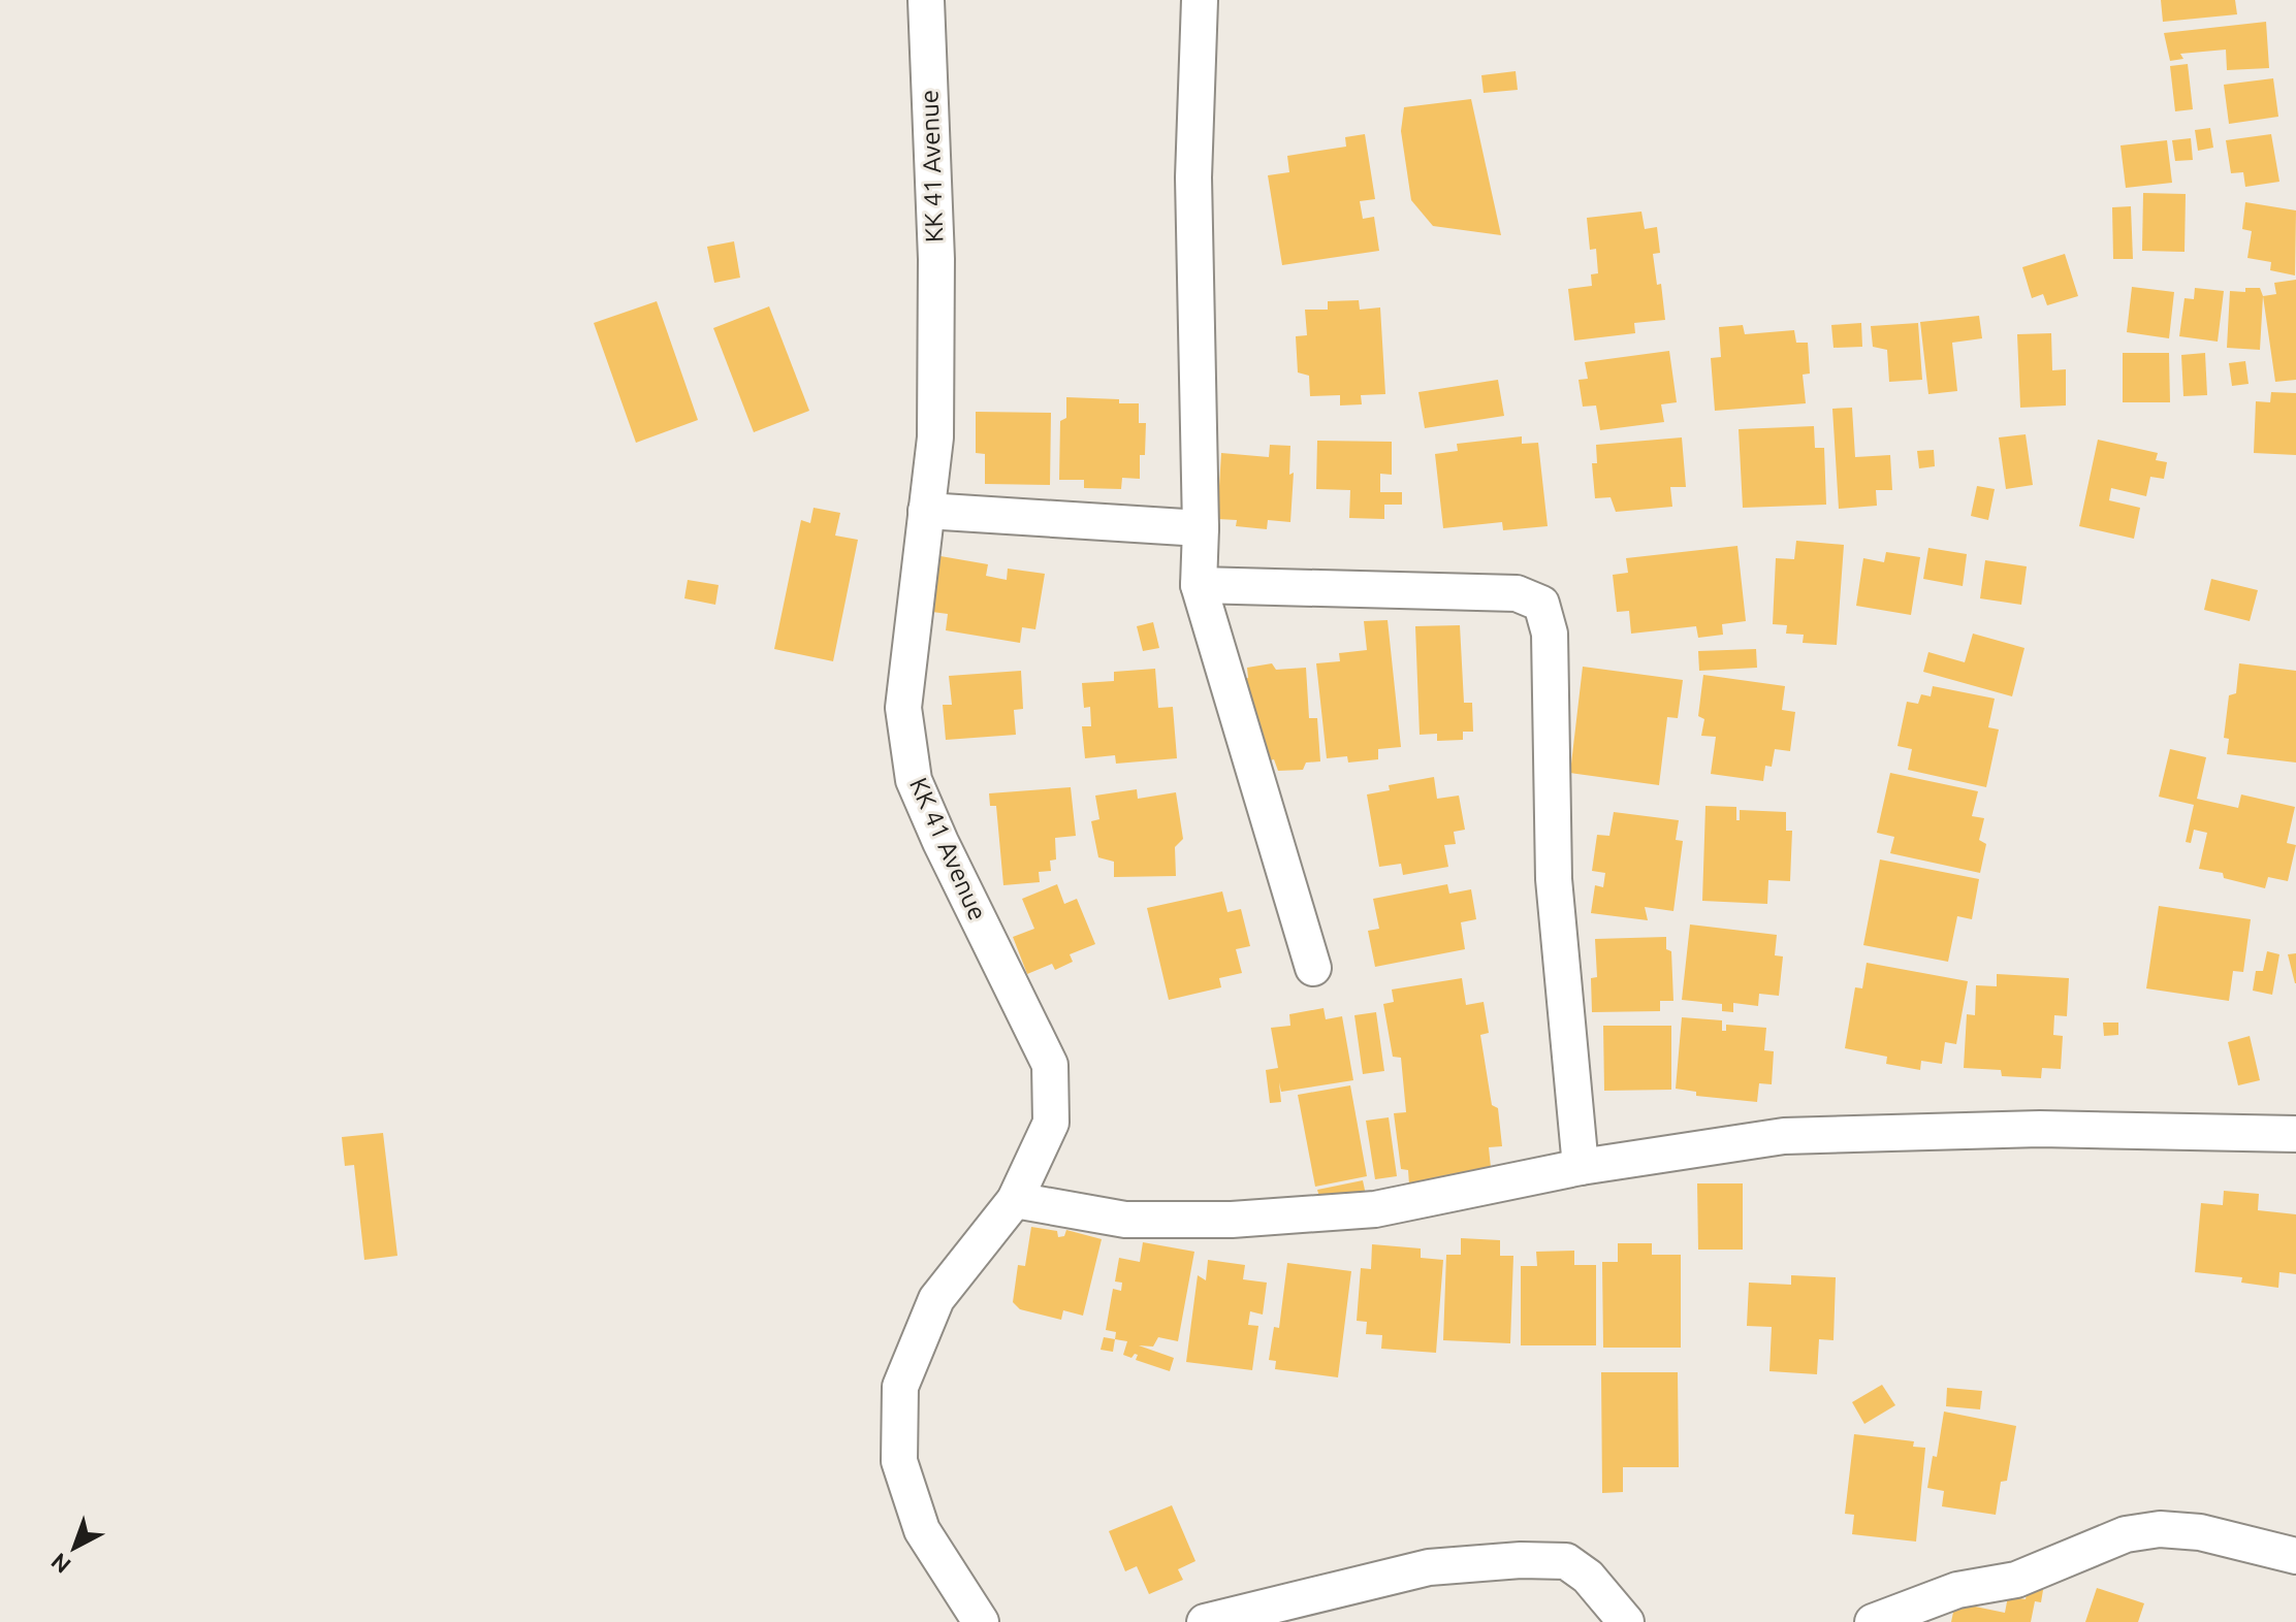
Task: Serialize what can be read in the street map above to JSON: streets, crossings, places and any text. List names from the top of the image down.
{
  "streets": {
    "street": ["KK 41 Avenue"]
  },
  "north": "bottom left"
}
